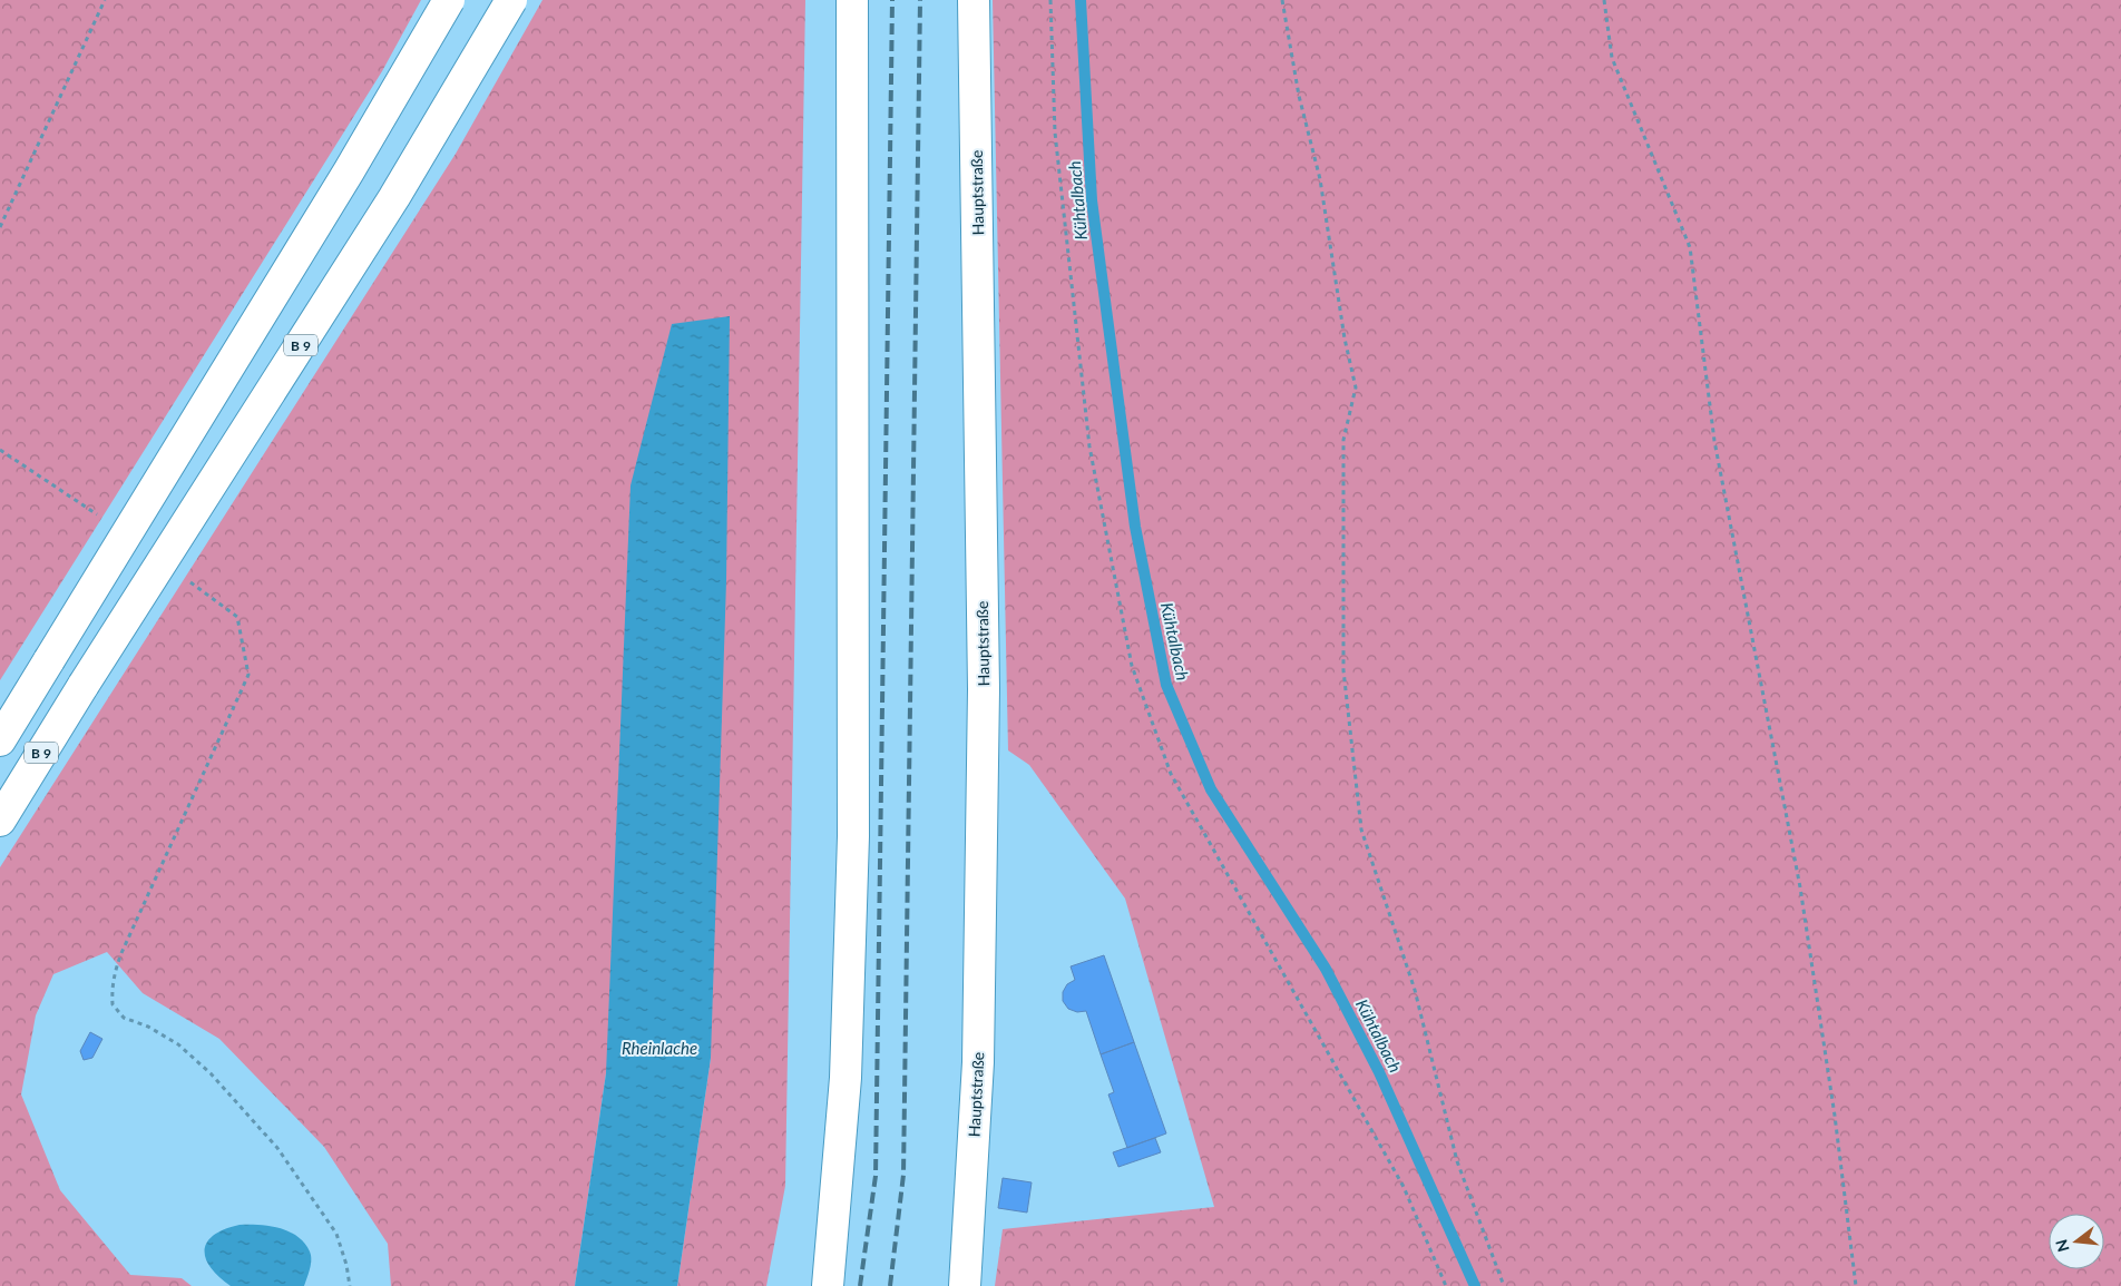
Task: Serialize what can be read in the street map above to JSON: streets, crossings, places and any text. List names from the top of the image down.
{
  "streets": {
    "main road": ["Hauptstraße", "B 9"]
  },
  "water": ["Kühtalbach", "Rheinlache"],
  "north": "left"
}
